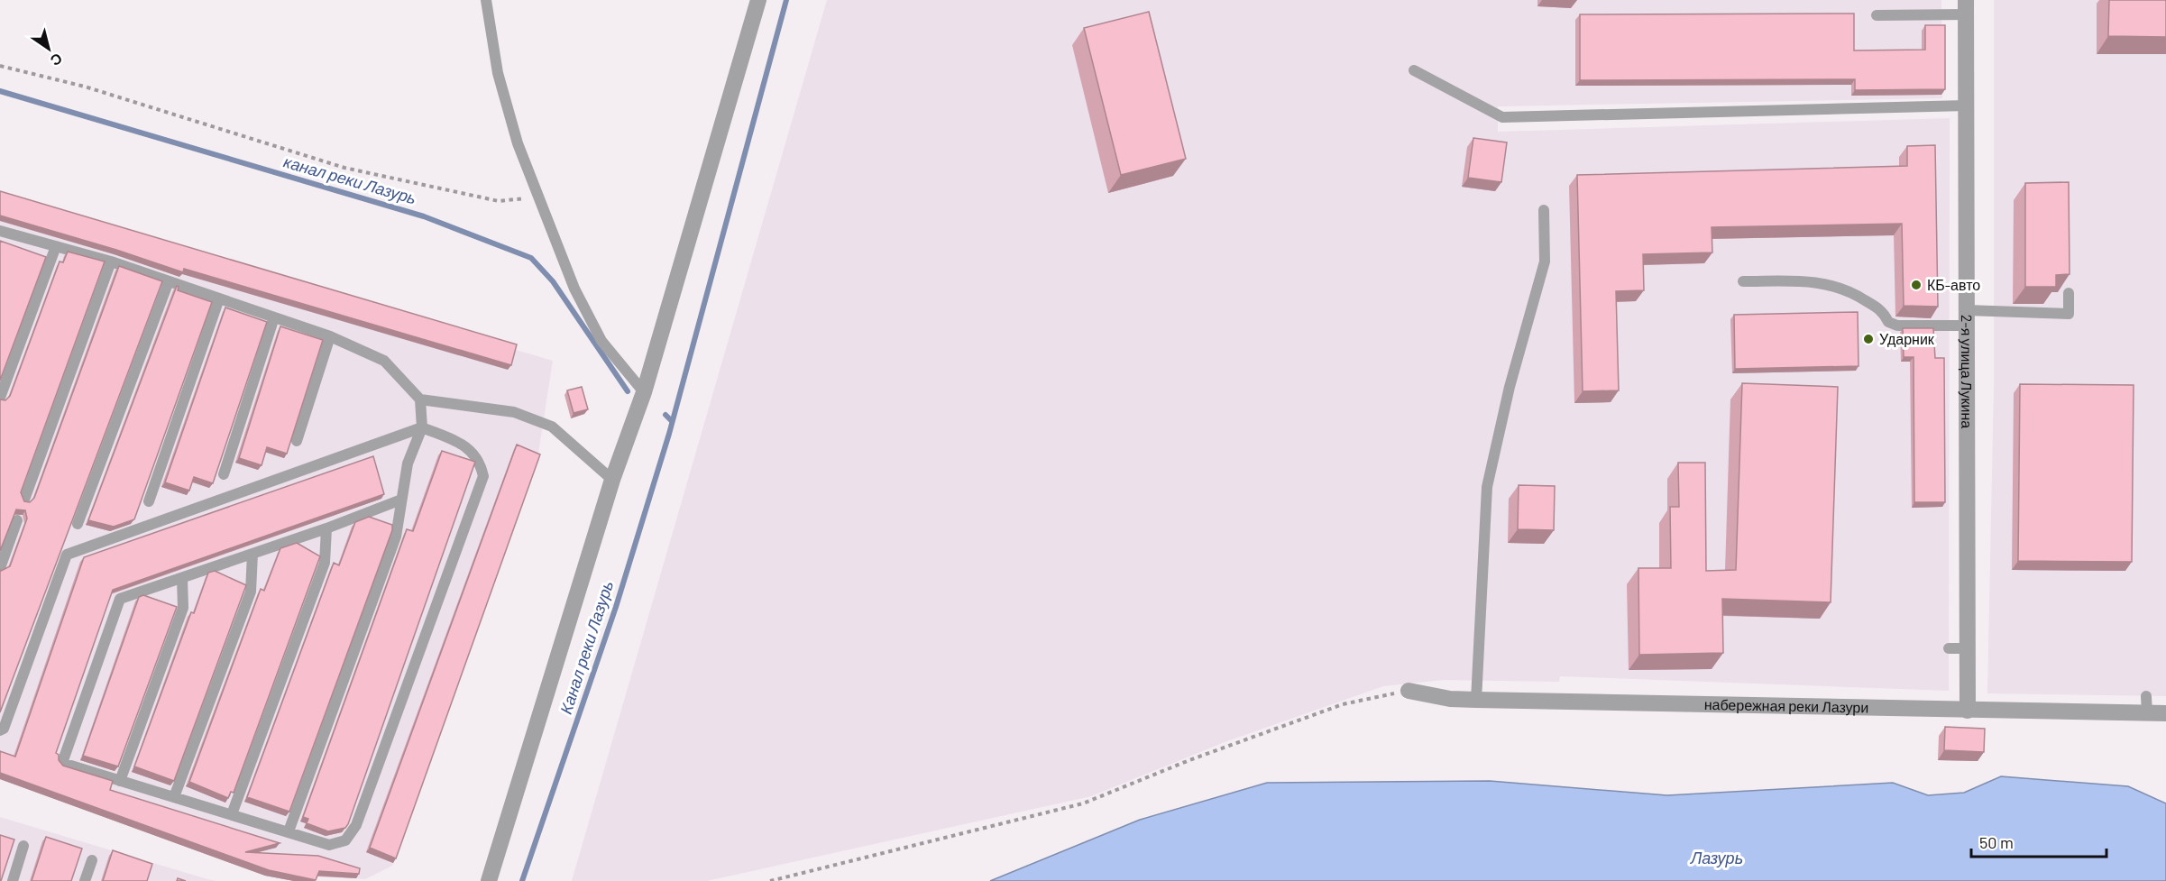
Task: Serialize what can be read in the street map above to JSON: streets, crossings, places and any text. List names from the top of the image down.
{
  "streets": {
    "street": ["2-я улица Лукина", "набережная реки Лазури"]
  },
  "crossings": [
    ["2-я улица Лукина", "набережная реки Лазури"]
  ],
  "water": ["канал реки Лазурь", "Канал реки Лазурь", "Лазурь"],
  "places": ["КБ-авто", "Ударник"],
  "scale_bar": "50 m",
  "north": "bottom right"
}
